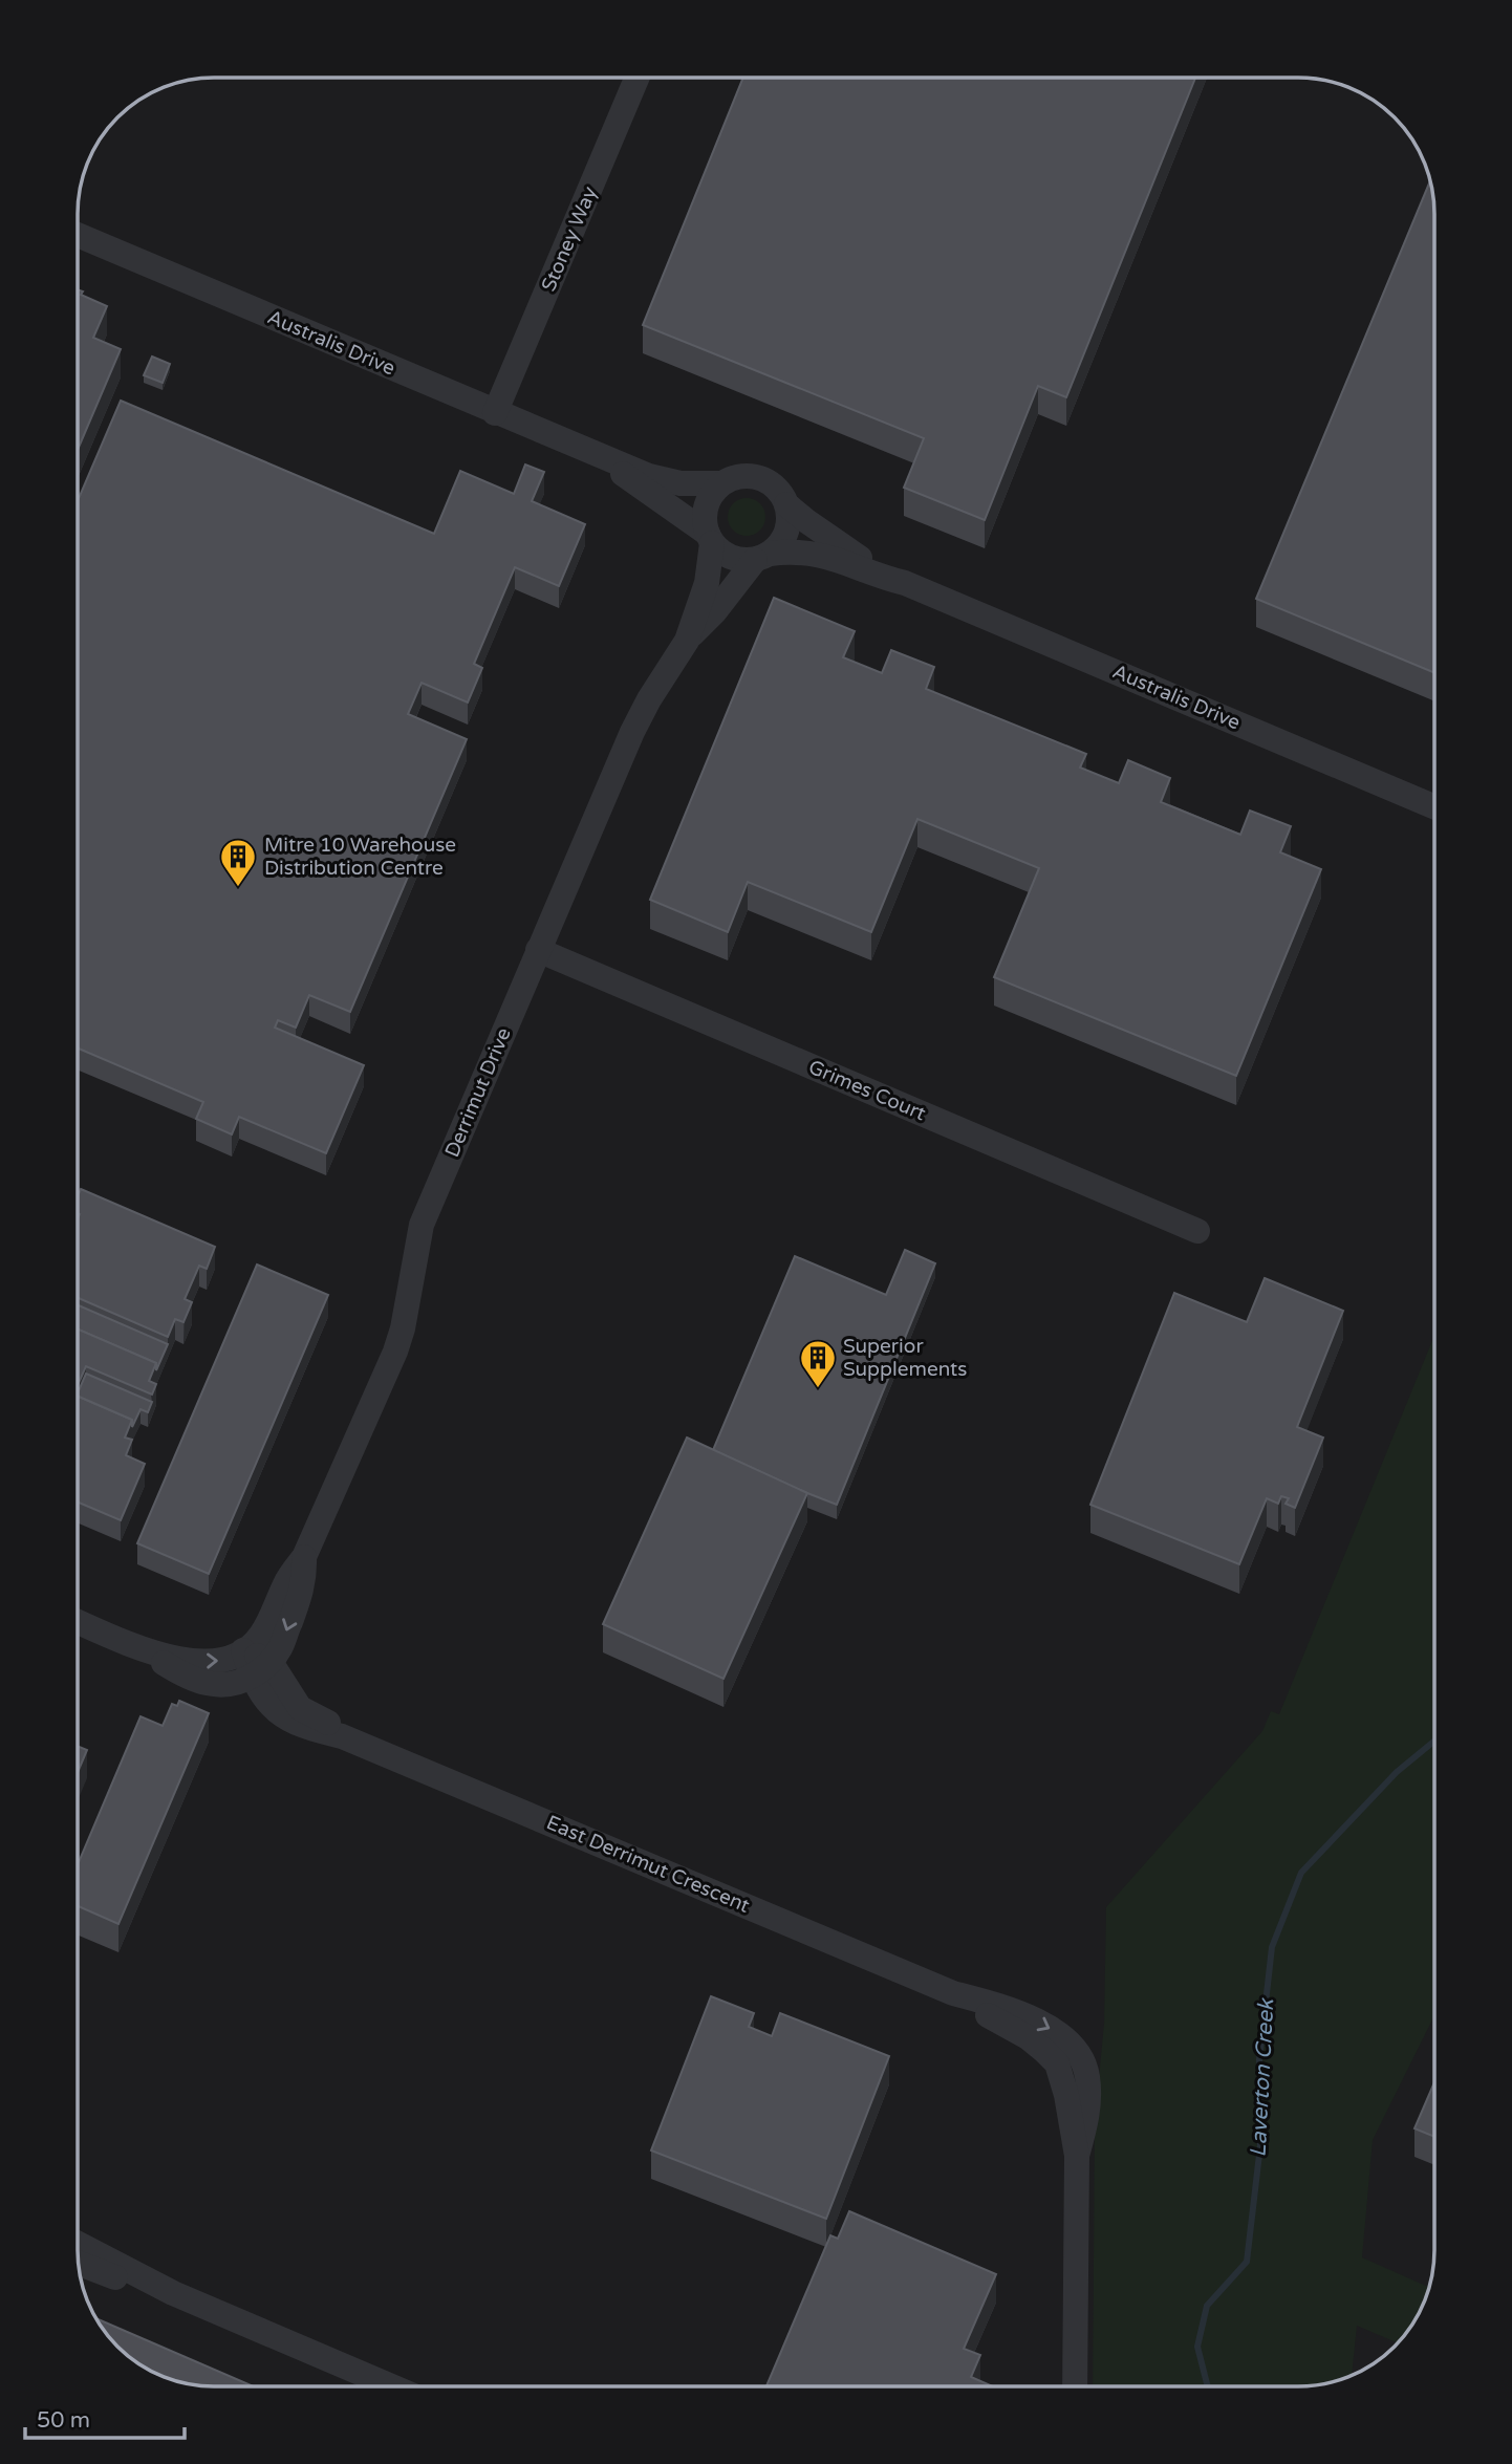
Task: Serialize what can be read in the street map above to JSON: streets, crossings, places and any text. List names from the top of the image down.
{
  "streets": {
    "street": [
      "Stoney Way",
      "Australis Drive",
      "Grimes Court",
      "Derrimut Drive",
      "East Derrimut Crescent"
    ]
  },
  "crossings": [
    ["Stoney Way", "Australis Drive"],
    ["Australis Drive", "Derrimut Drive"],
    ["Grimes Court", "Derrimut Drive"],
    ["Derrimut Drive", "East Derrimut Crescent"]
  ],
  "water": ["Laverton Creek"],
  "places": {
    "building": ["Mitre 10 Warehouse Distribution Centre", "Superior Supplements"]
  },
  "scale_bar": "50 m"
}
